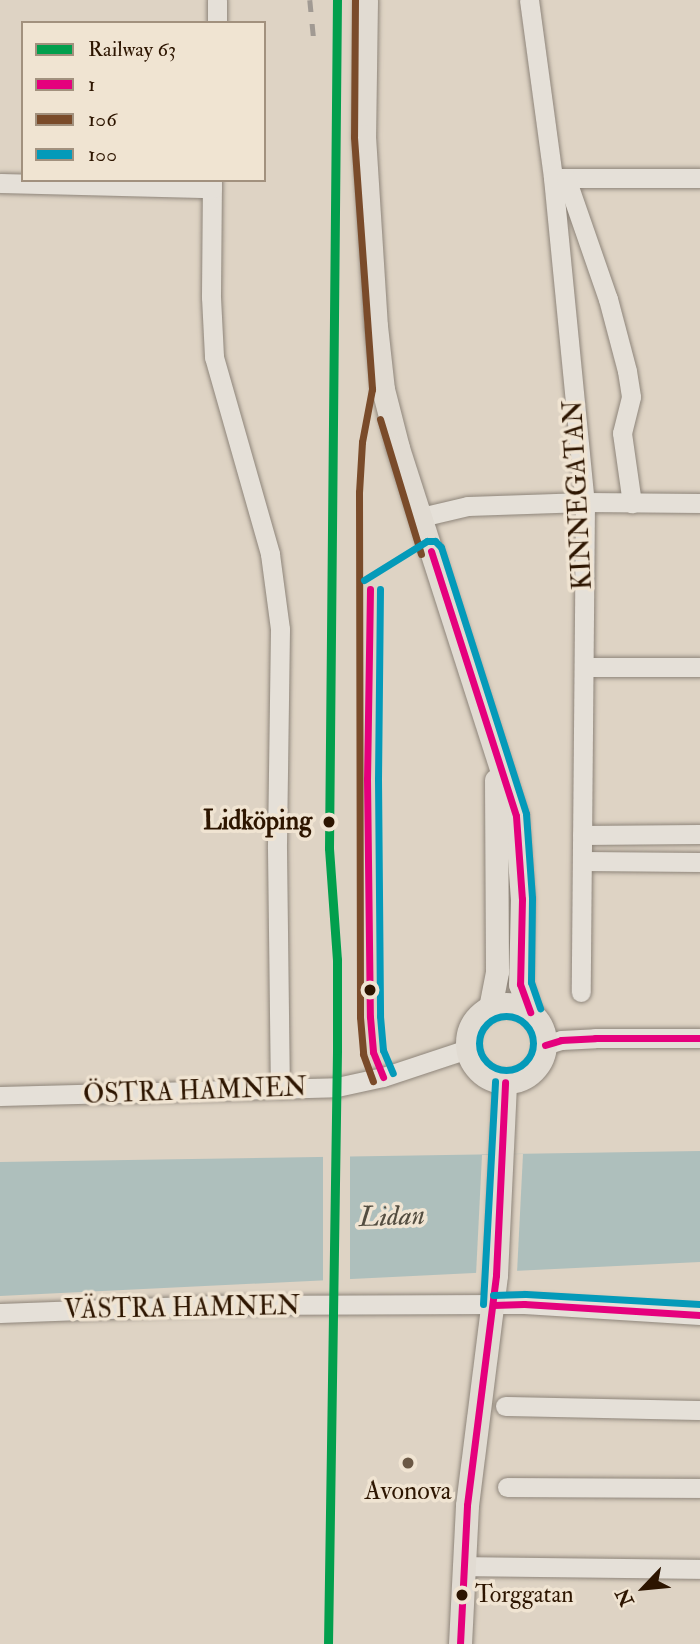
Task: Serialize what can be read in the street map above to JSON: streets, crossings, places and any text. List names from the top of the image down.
{
  "streets": {
    "street": ["KINNEGATAN", "ÖSTRA HAMNEN", "VÄSTRA HAMNEN"]
  },
  "water": ["Lidan"],
  "places": ["Lidköping", "Avonova", "Torggatan"],
  "lines": [
    "rail line 63",
    "transit line 106",
    "transit line 100",
    "transit line 1"
  ],
  "legend": [
    "Railway 63",
    "1",
    "106",
    "100"
  ],
  "north": "bottom left"
}
